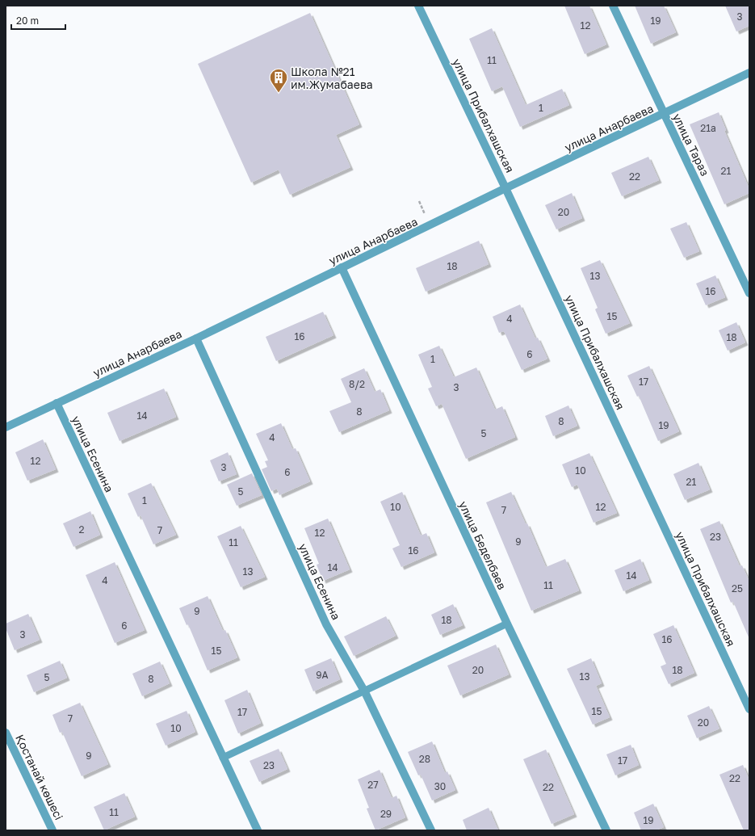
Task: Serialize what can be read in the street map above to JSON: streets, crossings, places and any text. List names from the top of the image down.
{
  "streets": {
    "street": [
      "улица Прибалхашская",
      "улица Анарбаева",
      "улица Тараз",
      "улица Есенина",
      "улица Беделбаев",
      "Қостанай көшесі"
    ]
  },
  "crossings": [
    ["улица Прибалхашская", "улица Анарбаева"],
    ["улица Анарбаева", "улица Тараз"],
    ["улица Анарбаева", "улица Есенина"],
    ["улица Анарбаева", "улица Беделбаев"]
  ],
  "places": {
    "building": ["Школа №21 им.Жумабаева"]
  },
  "house_numbers": [
    "3",
    "19",
    "12",
    "11",
    "1",
    "21а",
    "21",
    "22",
    "20",
    "18",
    "13",
    "16",
    "15",
    "4",
    "16",
    "18",
    "6",
    "1",
    "17",
    "8/2",
    "3",
    "8",
    "14",
    "8",
    "19",
    "5",
    "4",
    "12",
    "3",
    "10",
    "6",
    "21",
    "5",
    "1",
    "10",
    "12",
    "7",
    "2",
    "7",
    "12",
    "23",
    "9",
    "11",
    "16",
    "14",
    "13",
    "14",
    "4",
    "11",
    "25",
    "9",
    "18",
    "6",
    "3",
    "16",
    "15",
    "20",
    "18",
    "9А",
    "13",
    "5",
    "8",
    "15",
    "17",
    "7",
    "20",
    "10",
    "9",
    "28",
    "17",
    "23",
    "22",
    "27",
    "30",
    "22",
    "11",
    "29",
    "19"
  ],
  "scale_bar": "20 m"
}
